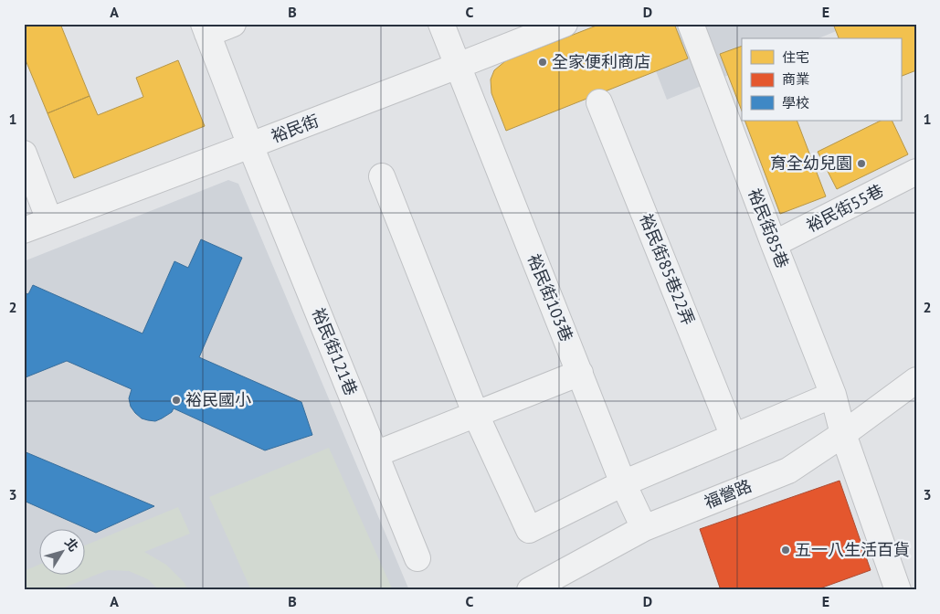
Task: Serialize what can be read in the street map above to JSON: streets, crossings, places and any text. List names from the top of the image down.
{
  "streets": {
    "street": [
      "裕民街",
      "裕民街55巷",
      "裕民街85巷",
      "裕民街85巷22弄",
      "裕民街103巷",
      "裕民街121巷",
      "福營路"
    ]
  },
  "crossings": [
    ["裕民街", "裕民街103巷"],
    ["裕民街", "裕民街121巷"],
    ["裕民街55巷", "裕民街85巷"],
    ["裕民街85巷", "福營路"],
    ["裕民街103巷", "福營路"]
  ],
  "places": [
    "全家便利商店",
    "育全幼兒園",
    "裕民國小",
    "五一八生活百貨"
  ],
  "legend": ["住宅", "商業", "學校"],
  "north": "top right",
  "grid": {
    "columns": [
      "A",
      "B",
      "C",
      "D",
      "E"
    ],
    "rows": ["1", "2", "3"]
  }
}
